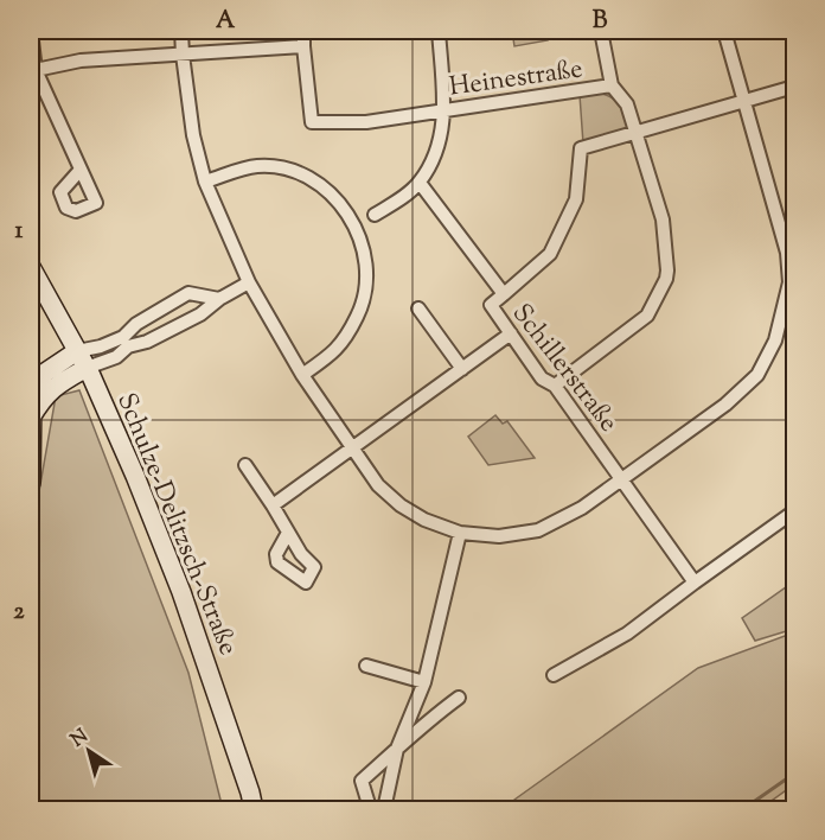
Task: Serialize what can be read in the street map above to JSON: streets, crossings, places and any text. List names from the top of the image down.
{
  "streets": {
    "main road": ["Schulze-Delitzsch-Straße"],
    "street": ["Heinestraße", "Schillerstraße"]
  },
  "crossings": [
    ["Heinestraße", "Schillerstraße"]
  ],
  "north": "top left",
  "grid": {
    "columns": ["A", "B"],
    "rows": ["1", "2"]
  }
}
